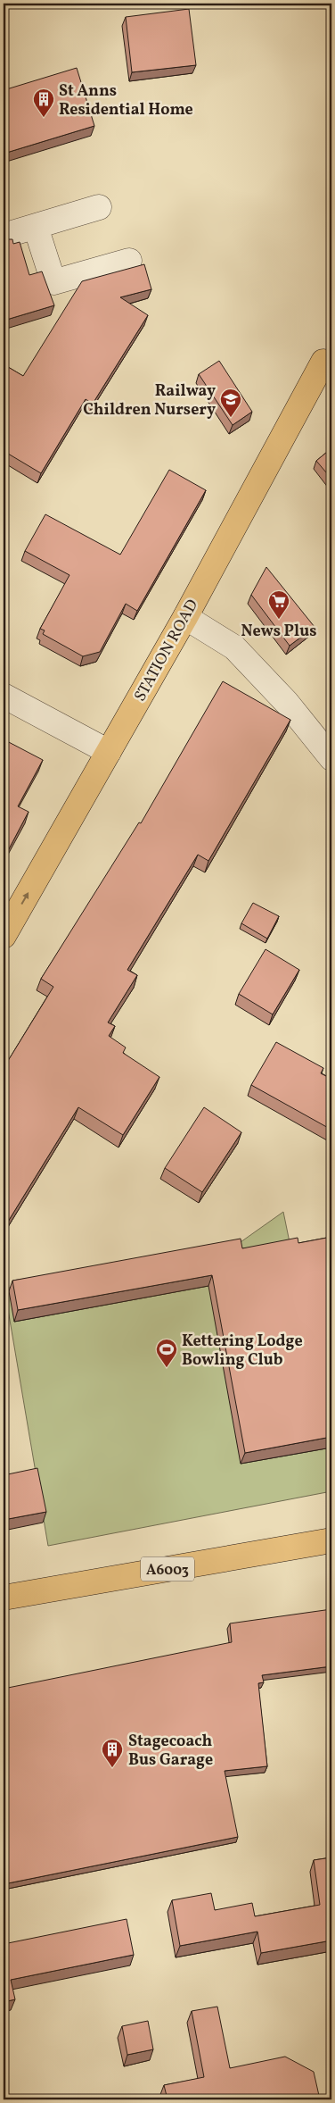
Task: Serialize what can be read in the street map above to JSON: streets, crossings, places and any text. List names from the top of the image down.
{
  "streets": {
    "main road": ["STATION ROAD", "A6003"]
  },
  "places": {
    "building": ["St Anns Residential Home", "Stagecoach Bus Garage"],
    "school or university": ["Railway Children Nursery"],
    "supermarket": ["News Plus"],
    "sports": ["Kettering Lodge Bowling Club"]
  }
}
